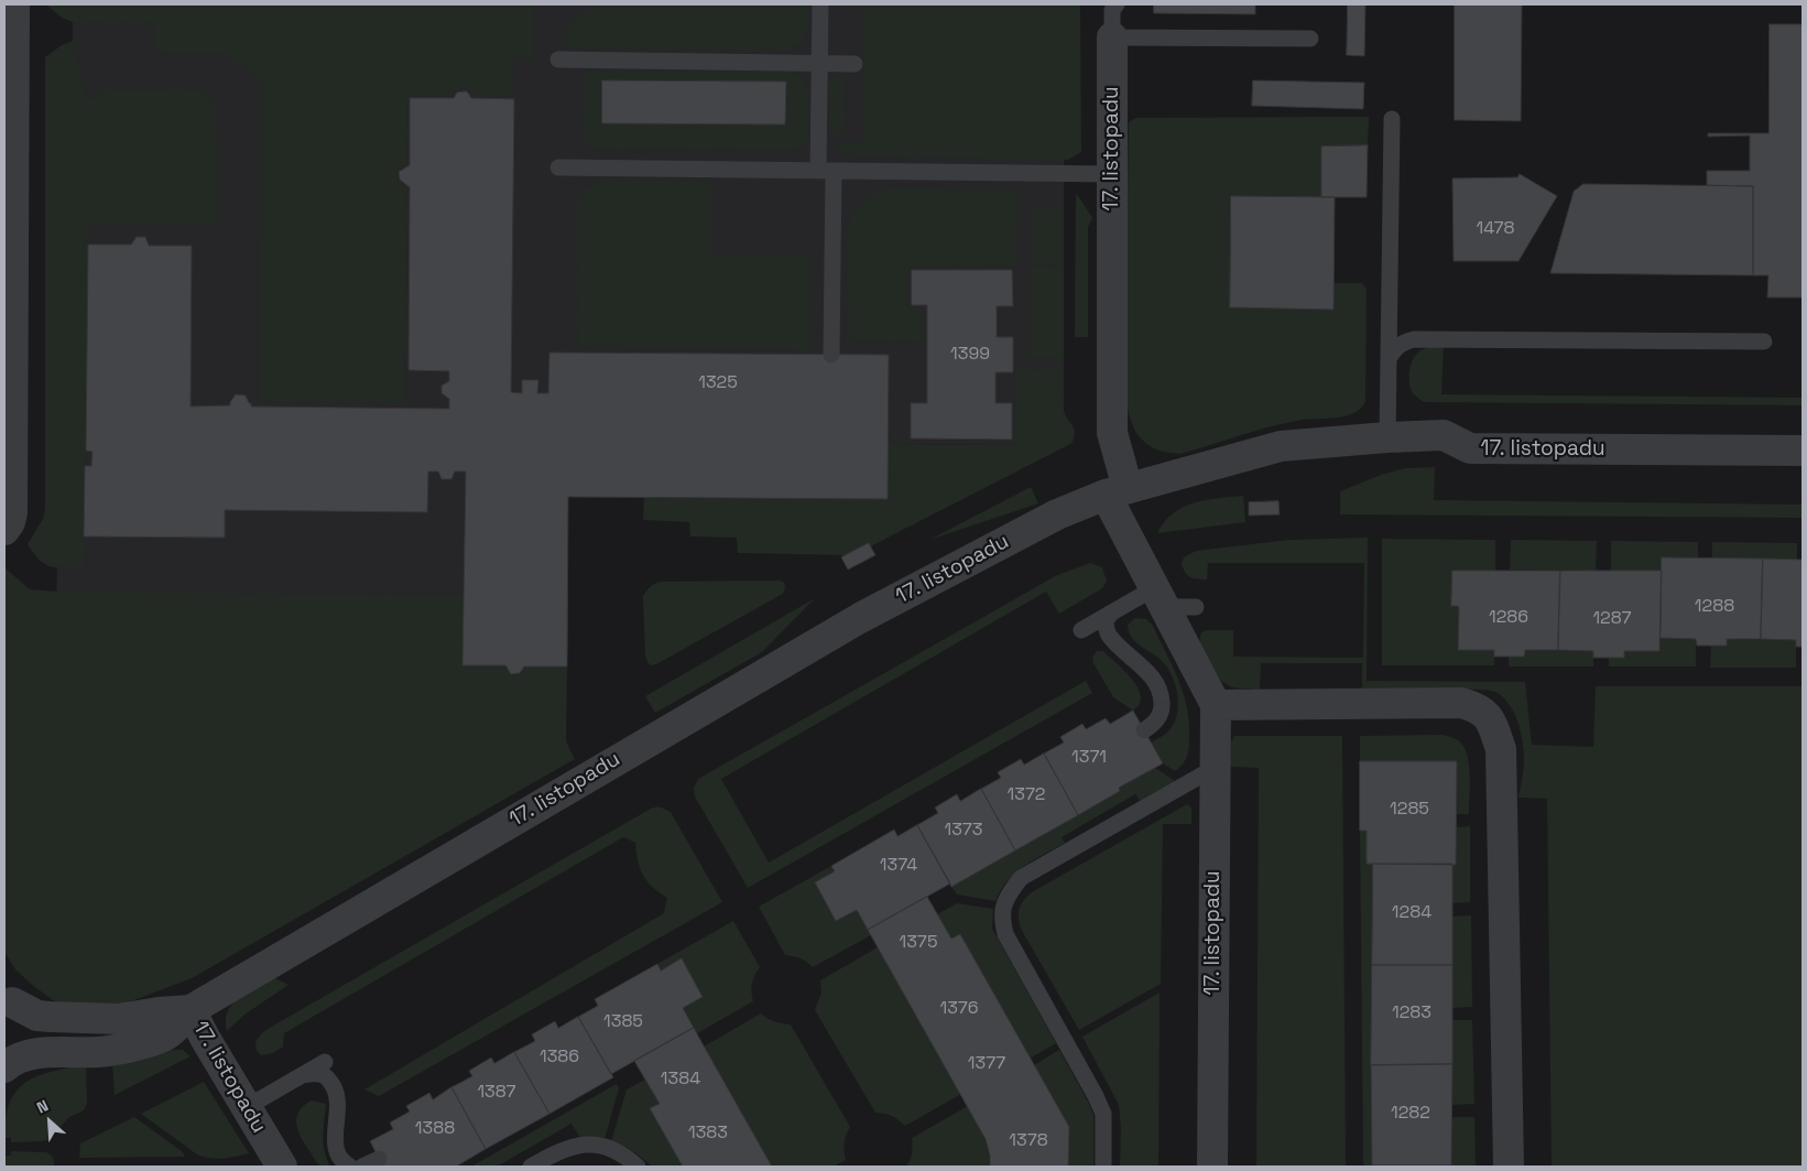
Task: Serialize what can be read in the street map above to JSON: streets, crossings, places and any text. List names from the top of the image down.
{
  "streets": {
    "street": ["17. listopadu"]
  },
  "house_numbers": [
    "1478",
    "1399",
    "1325",
    "1288",
    "1286",
    "1287",
    "1371",
    "1372",
    "1285",
    "1373",
    "1374",
    "1284",
    "1375",
    "1376",
    "1283",
    "1385",
    "1386",
    "1377",
    "1384",
    "1387",
    "1282",
    "1388",
    "1383",
    "1378"
  ],
  "north": "top left"
}
